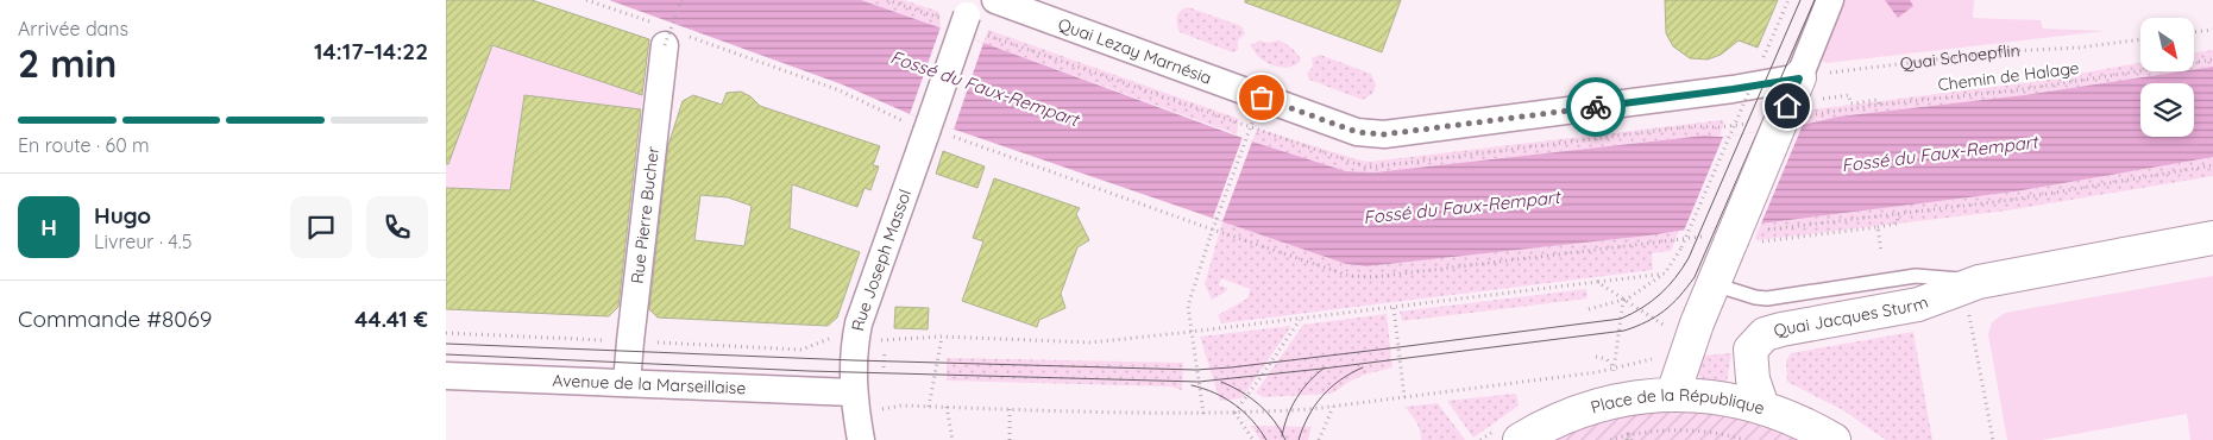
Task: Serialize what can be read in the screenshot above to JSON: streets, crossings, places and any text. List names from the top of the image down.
{
  "streets": {
    "street": [
      "Quai Lezay Marnésia",
      "Rue Pierre Bucher",
      "Rue Joseph Massol",
      "Quai Jacques Sturm",
      "Avenue de la Marseillaise",
      "Place de la République"
    ],
    "path": ["Quai Schoepflin", "Chemin de Halage"]
  },
  "crossings": [
    ["Quai Lezay Marnésia", "Quai Schoepflin"],
    ["Quai Lezay Marnésia", "Chemin de Halage"],
    ["Quai Schoepflin", "Chemin de Halage"],
    ["Rue Pierre Bucher", "Avenue de la Marseillaise"],
    ["Rue Joseph Massol", "Avenue de la Marseillaise"],
    ["Quai Jacques Sturm", "Place de la République"]
  ],
  "water": ["Fossé du Faux-Rempart"],
  "north": "bottom right",
  "page": {
    "heading": ["2 min", "Arrivée dans", "14:17–14:22"],
    "panel": [
      "Hugo",
      "Livreur · 4.5",
      "Commande #8069",
      "44.41 €"
    ],
    "bar": "En route · 60 m",
    "round": "H"
  }
}
